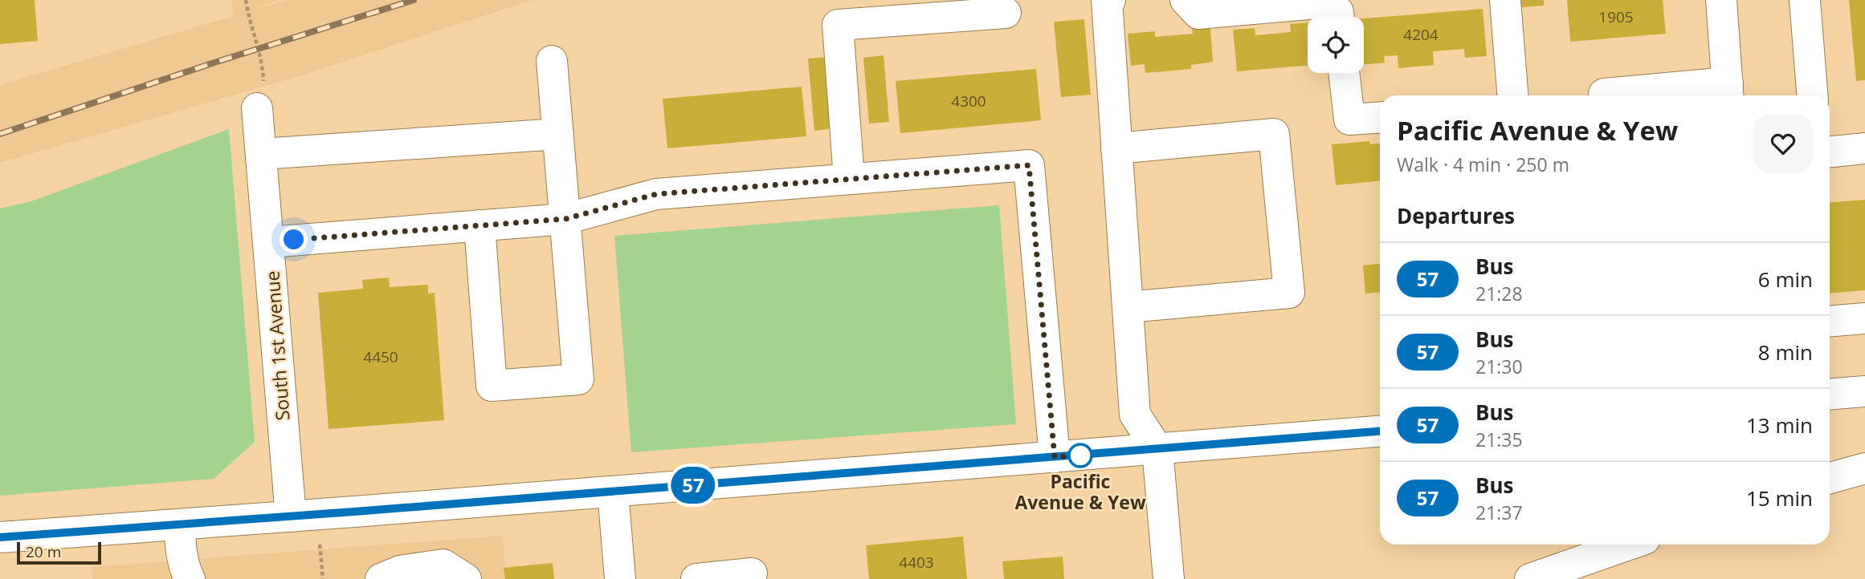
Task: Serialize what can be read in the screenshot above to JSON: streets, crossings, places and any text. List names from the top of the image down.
{
  "streets": {
    "main road": ["South 1st Avenue"]
  },
  "places": ["Pacific Avenue & Yew"],
  "lines": ["bus line 57"],
  "house_numbers": [
    "1905",
    "4204",
    "4300",
    "4450",
    "4403"
  ],
  "scale_bar": "20 m",
  "page": {
    "on_map": "57",
    "heading": [
      ["Pacific Avenue & Yew", "Walk · 4 min · 250 m"],
      "Departures"
    ],
    "list": [
      {
        "mark": "57",
        "name": "Bus",
        "note": "21:28",
        "value": "6 min"
      },
      {
        "mark": "57",
        "name": "Bus",
        "note": "21:30",
        "value": "8 min"
      },
      {
        "mark": "57",
        "name": "Bus",
        "note": "21:35",
        "value": "13 min"
      },
      {
        "mark": "57",
        "name": "Bus",
        "note": "21:37",
        "value": "15 min"
      }
    ],
    "scale": "20 m"
  }
}
